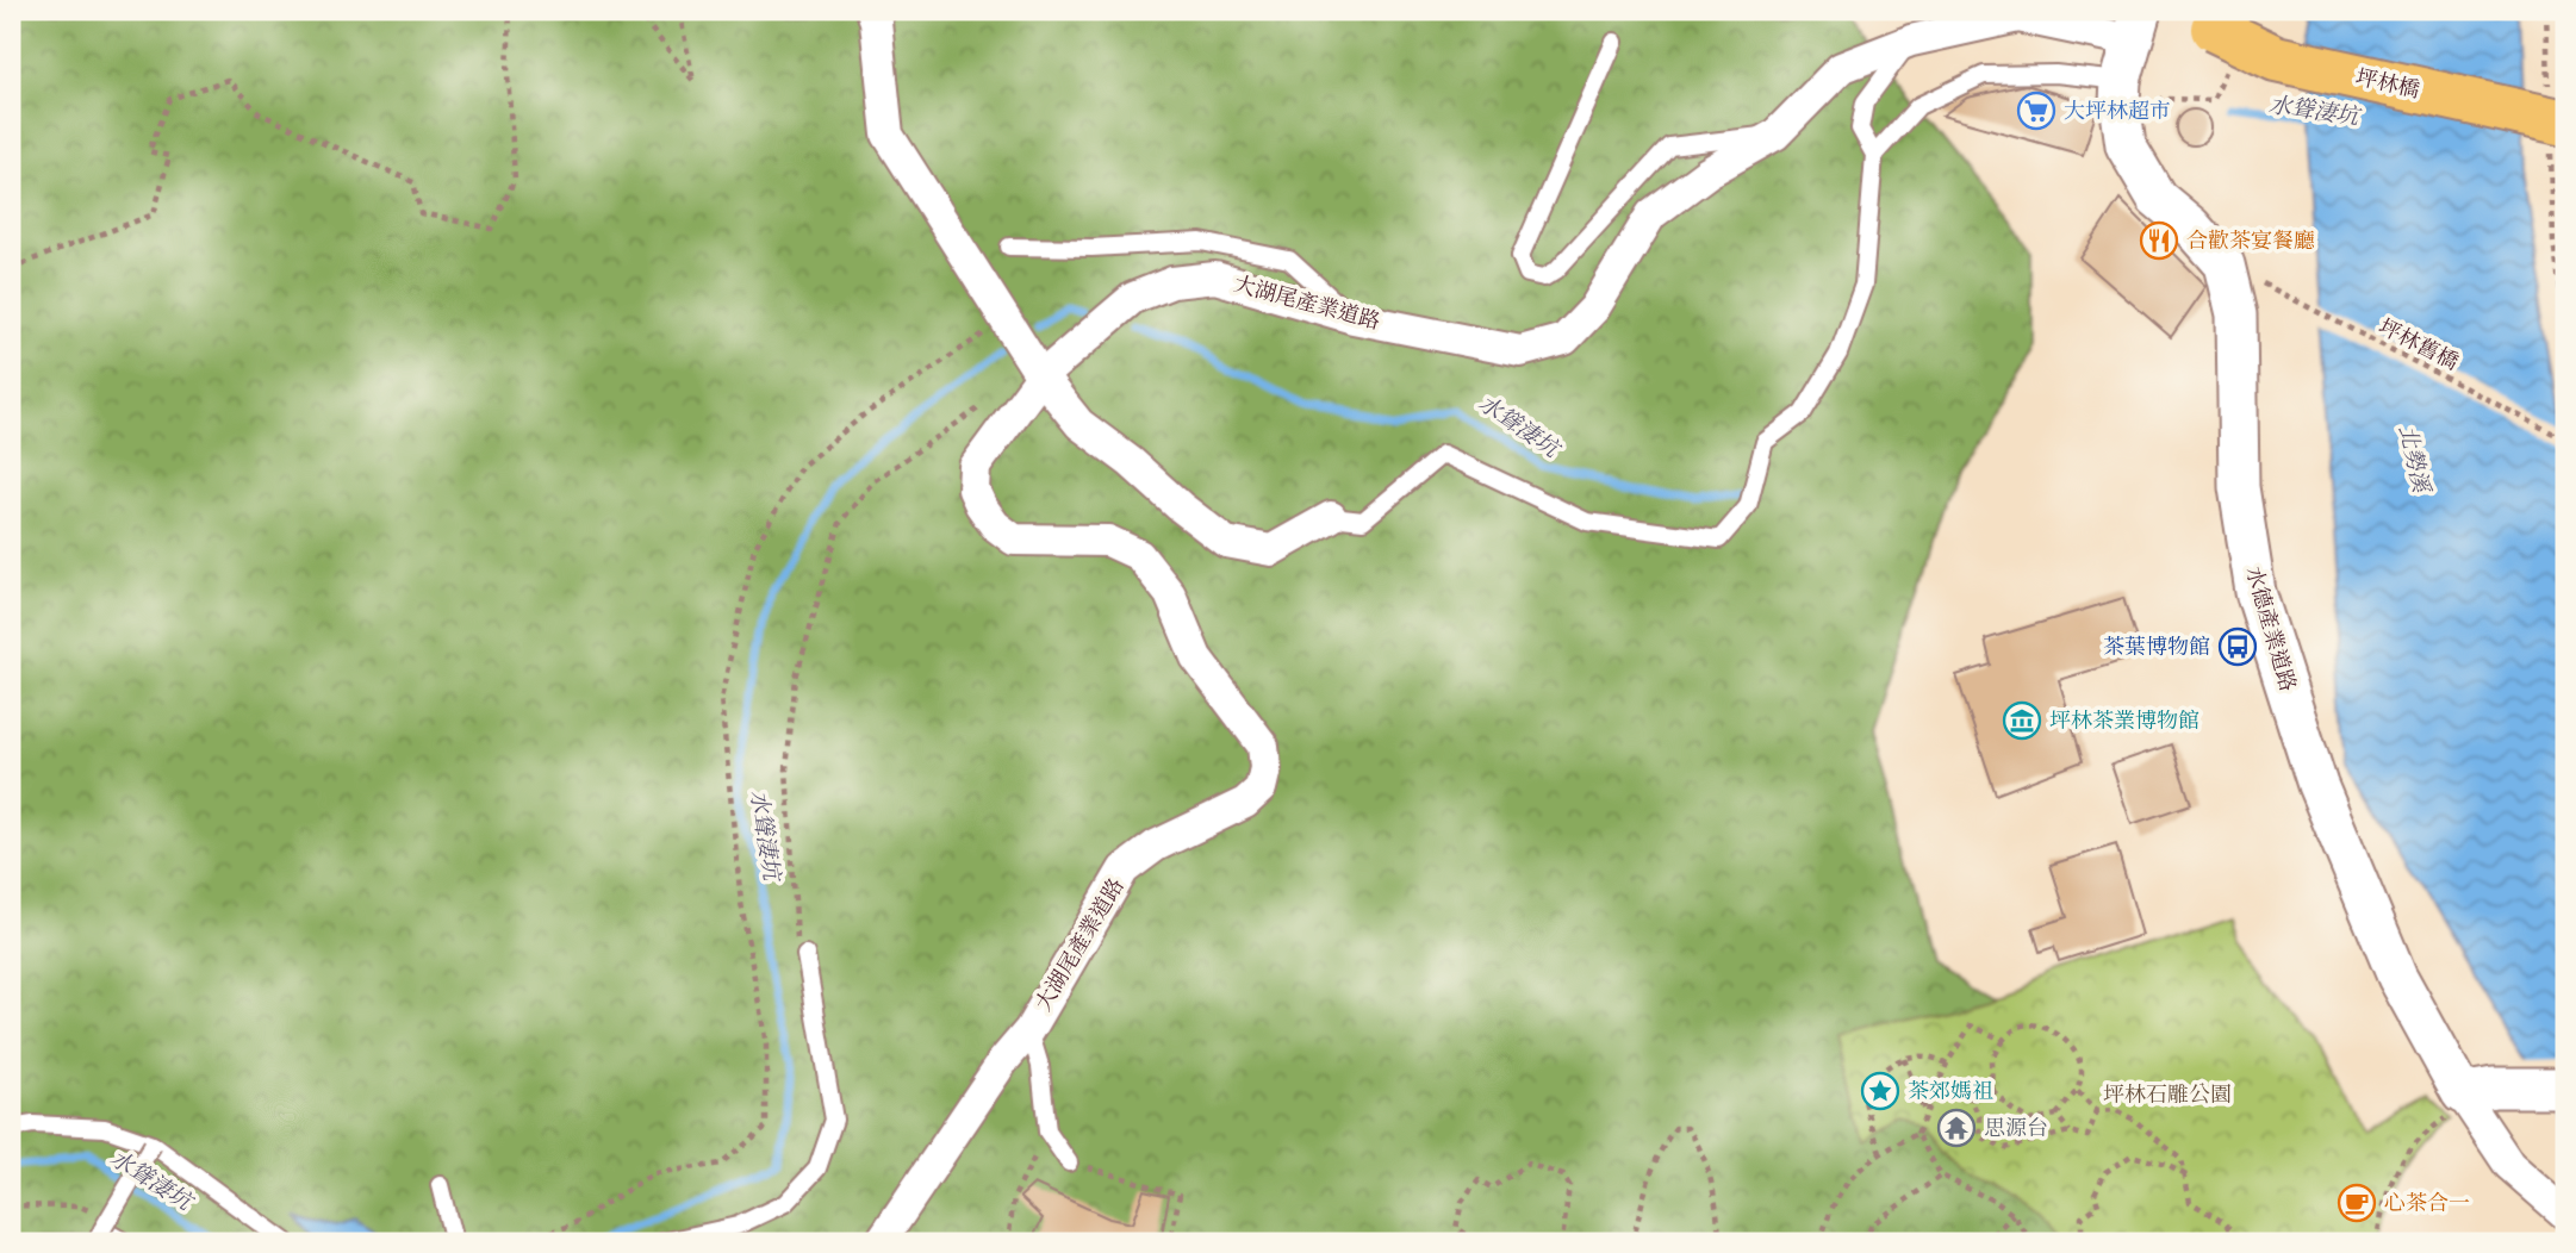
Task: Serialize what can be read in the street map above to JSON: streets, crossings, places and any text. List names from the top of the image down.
{
  "streets": {
    "main road": ["坪林橋"],
    "street": ["大湖尾產業道路", "水德產業道路"],
    "path": ["坪林舊橋"]
  },
  "crossings": [
    ["大湖尾產業道路", "水德產業道路"]
  ],
  "water": ["水聳淒坑", "北勢溪"],
  "parks": ["坪林石雕公園"],
  "places": {
    "supermarket": ["大坪林超市"],
    "restaurant": ["合歡茶宴餐廳"],
    "bus stop": ["茶葉博物館"],
    "museum": ["坪林茶業博物館"],
    "place": ["茶郊媽祖"],
    "temple": ["思源台"],
    "cafe": ["心茶合一"]
  }
}
